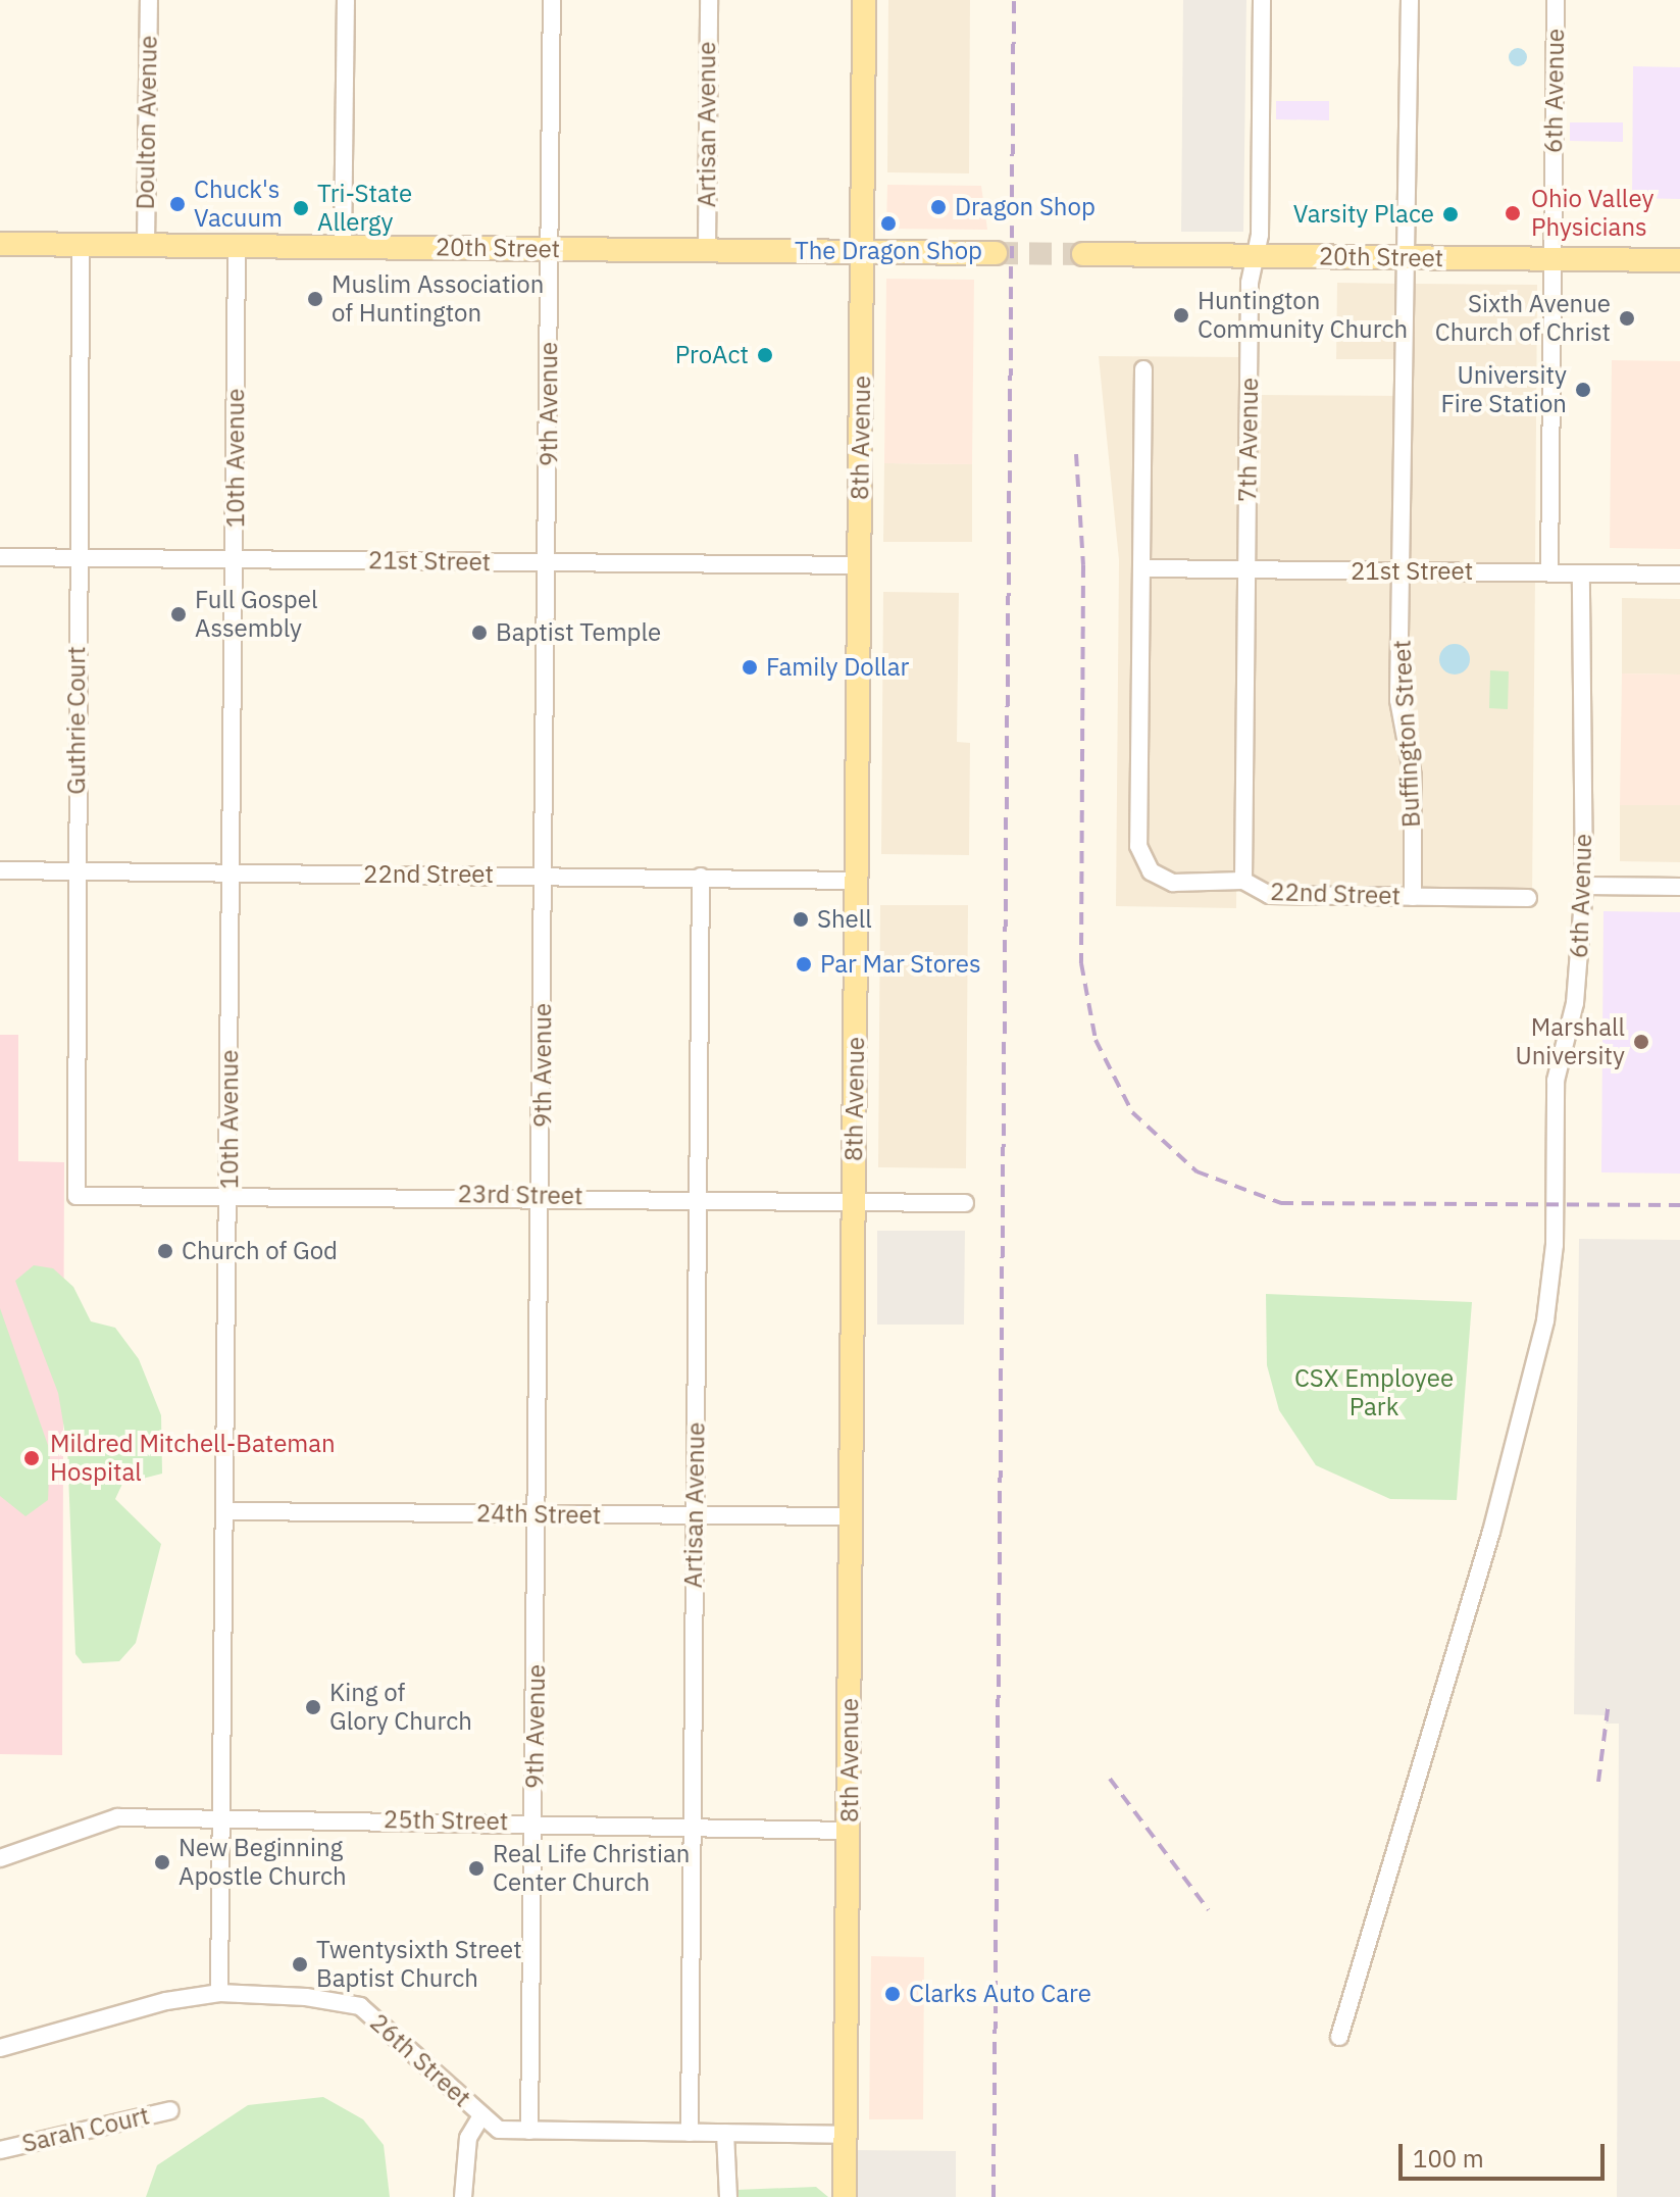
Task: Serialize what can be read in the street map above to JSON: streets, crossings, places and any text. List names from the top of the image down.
{
  "streets": {
    "main road": ["20th Street", "8th Avenue"],
    "street": [
      "6th Avenue",
      "Doulton Avenue",
      "Artisan Avenue",
      "9th Avenue",
      "7th Avenue",
      "10th Avenue",
      "21st Street",
      "Guthrie Court",
      "Buffington Street",
      "22nd Street",
      "23rd Street",
      "24th Street",
      "25th Street",
      "26th Street",
      "Sarah Court"
    ]
  },
  "crossings": [
    ["6th Avenue", "20th Street"],
    ["6th Avenue", "21st Street"],
    ["Doulton Avenue", "20th Street"],
    ["Artisan Avenue", "20th Street"],
    ["Artisan Avenue", "22nd Street"],
    ["Artisan Avenue", "23rd Street"],
    ["Artisan Avenue", "24th Street"],
    ["Artisan Avenue", "25th Street"],
    ["Artisan Avenue", "26th Street"],
    ["20th Street", "9th Avenue"],
    ["20th Street", "8th Avenue"],
    ["20th Street", "7th Avenue"],
    ["20th Street", "10th Avenue"],
    ["20th Street", "Guthrie Court"],
    ["20th Street", "Buffington Street"],
    ["9th Avenue", "21st Street"],
    ["9th Avenue", "22nd Street"],
    ["9th Avenue", "23rd Street"],
    ["9th Avenue", "24th Street"],
    ["9th Avenue", "25th Street"],
    ["9th Avenue", "26th Street"],
    ["8th Avenue", "21st Street"],
    ["8th Avenue", "22nd Street"],
    ["8th Avenue", "23rd Street"],
    ["8th Avenue", "24th Street"],
    ["8th Avenue", "25th Street"],
    ["8th Avenue", "26th Street"],
    ["7th Avenue", "21st Street"],
    ["7th Avenue", "22nd Street"],
    ["10th Avenue", "21st Street"],
    ["10th Avenue", "22nd Street"],
    ["10th Avenue", "23rd Street"],
    ["10th Avenue", "24th Street"],
    ["10th Avenue", "25th Street"],
    ["10th Avenue", "26th Street"],
    ["21st Street", "Guthrie Court"],
    ["21st Street", "Buffington Street"],
    ["21st Street", "22nd Street"],
    ["Guthrie Court", "22nd Street"],
    ["Guthrie Court", "23rd Street"],
    ["Buffington Street", "22nd Street"]
  ],
  "parks": ["CSX Employee Park"],
  "places": [
    "Chuck's Vacuum",
    "Dragon Shop",
    "Tri-State Allergy",
    "Ohio Valley Physicians",
    "Varsity Place",
    "The Dragon Shop",
    "Muslim Association of Huntington",
    "Huntington Community Church",
    "Sixth Avenue Church of Christ",
    "ProAct",
    "University Fire Station",
    "Full Gospel Assembly",
    "Baptist Temple",
    "Family Dollar",
    "Shell",
    "Par Mar Stores",
    "Marshall University",
    "Church of God",
    "Mildred Mitchell-Bateman Hospital",
    "King of Glory Church",
    "New Beginning Apostle Church",
    "Real Life Christian Center Church",
    "Twentysixth Street Baptist Church",
    "Clarks Auto Care"
  ],
  "scale_bar": "100 m"
}
